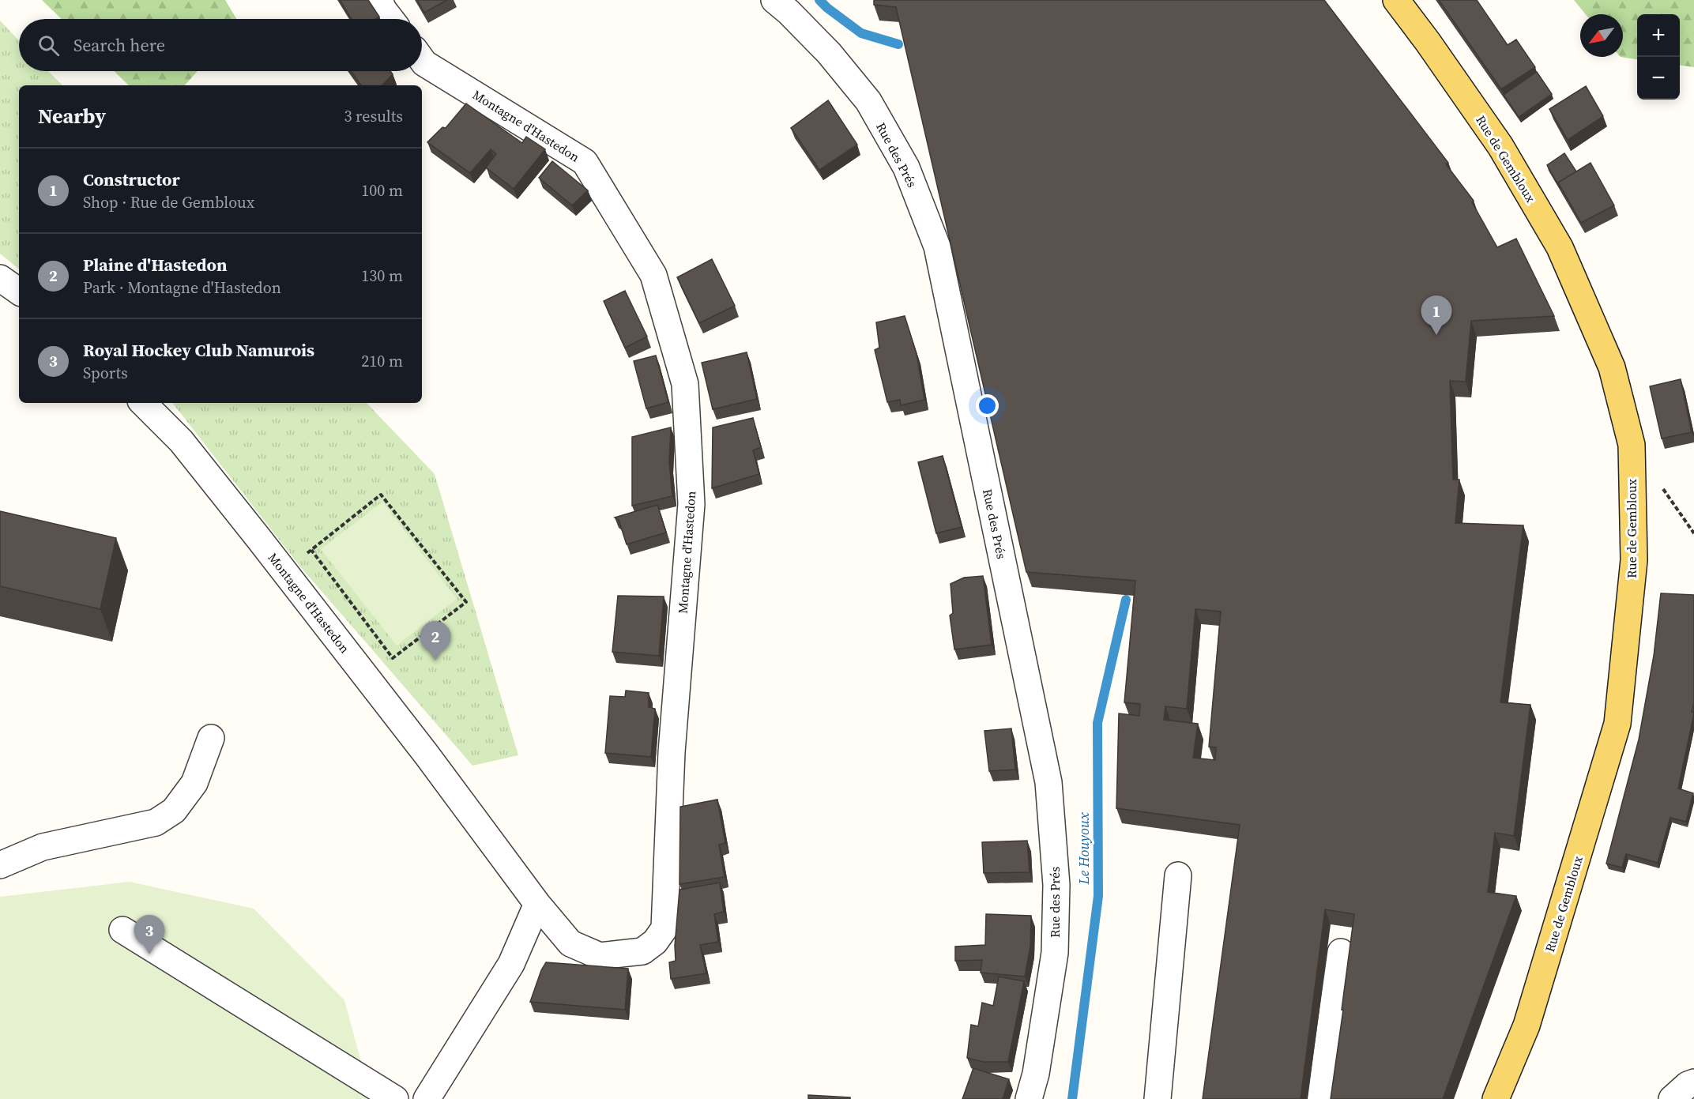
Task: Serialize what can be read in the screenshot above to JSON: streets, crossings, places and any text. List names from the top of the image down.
{
  "streets": {
    "main road": ["Rue de Gembloux"],
    "street": ["Montagne d'Hastedon", "Rue des Prés"]
  },
  "water": ["Le Houyoux"],
  "north": "bottom left",
  "page": {
    "map_buttons": ["+", "−"],
    "search": "Search here",
    "heading": ["Nearby", "3 results"],
    "list": [
      {
        "mark": "1",
        "name": "Constructor",
        "note": "Shop · Rue de Gembloux",
        "value": "100 m"
      },
      {
        "mark": "2",
        "name": "Plaine d'Hastedon",
        "note": "Park · Montagne d'Hastedon",
        "value": "130 m"
      },
      {
        "mark": "3",
        "name": "Royal Hockey Club Namurois",
        "note": "Sports",
        "value": "210 m"
      }
    ],
    "pins": ["1", "2", "3"]
  }
}
